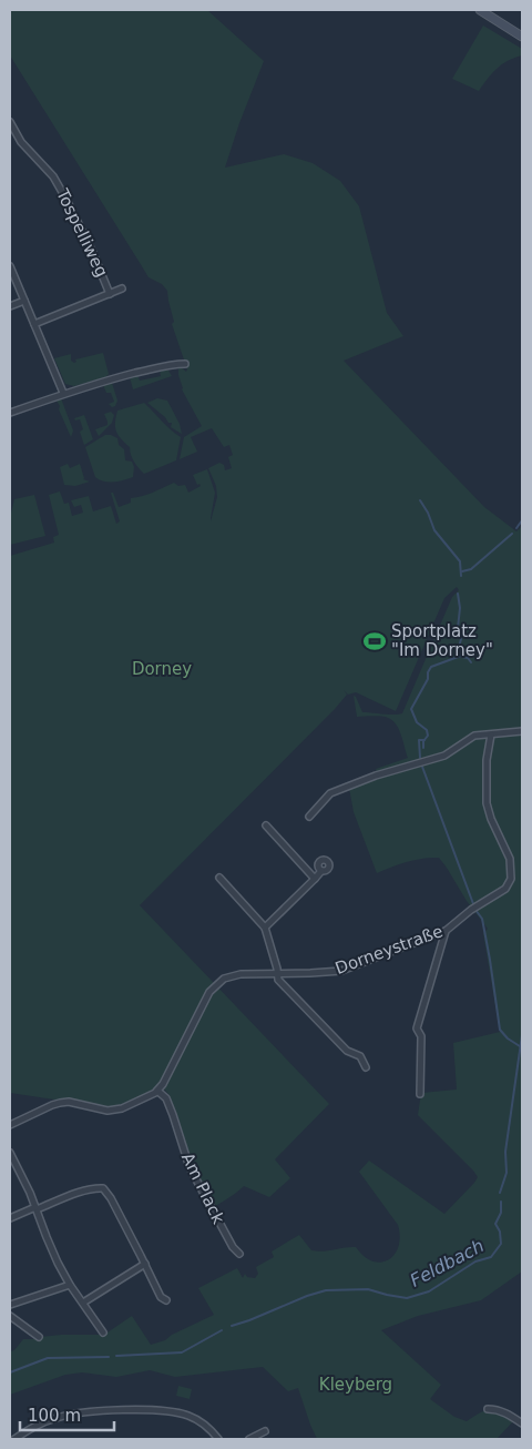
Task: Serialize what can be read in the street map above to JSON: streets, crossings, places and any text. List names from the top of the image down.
{
  "streets": {
    "street": ["Tospelliweg", "Dorneystraße", "Am Plack"]
  },
  "crossings": [
    ["Dorneystraße", "Am Plack"]
  ],
  "water": ["Feldbach"],
  "parks": ["Dorney", "Kleyberg"],
  "places": {
    "sports": ["Sportplatz \"Im Dorney\""]
  },
  "scale_bar": "100 m"
}
